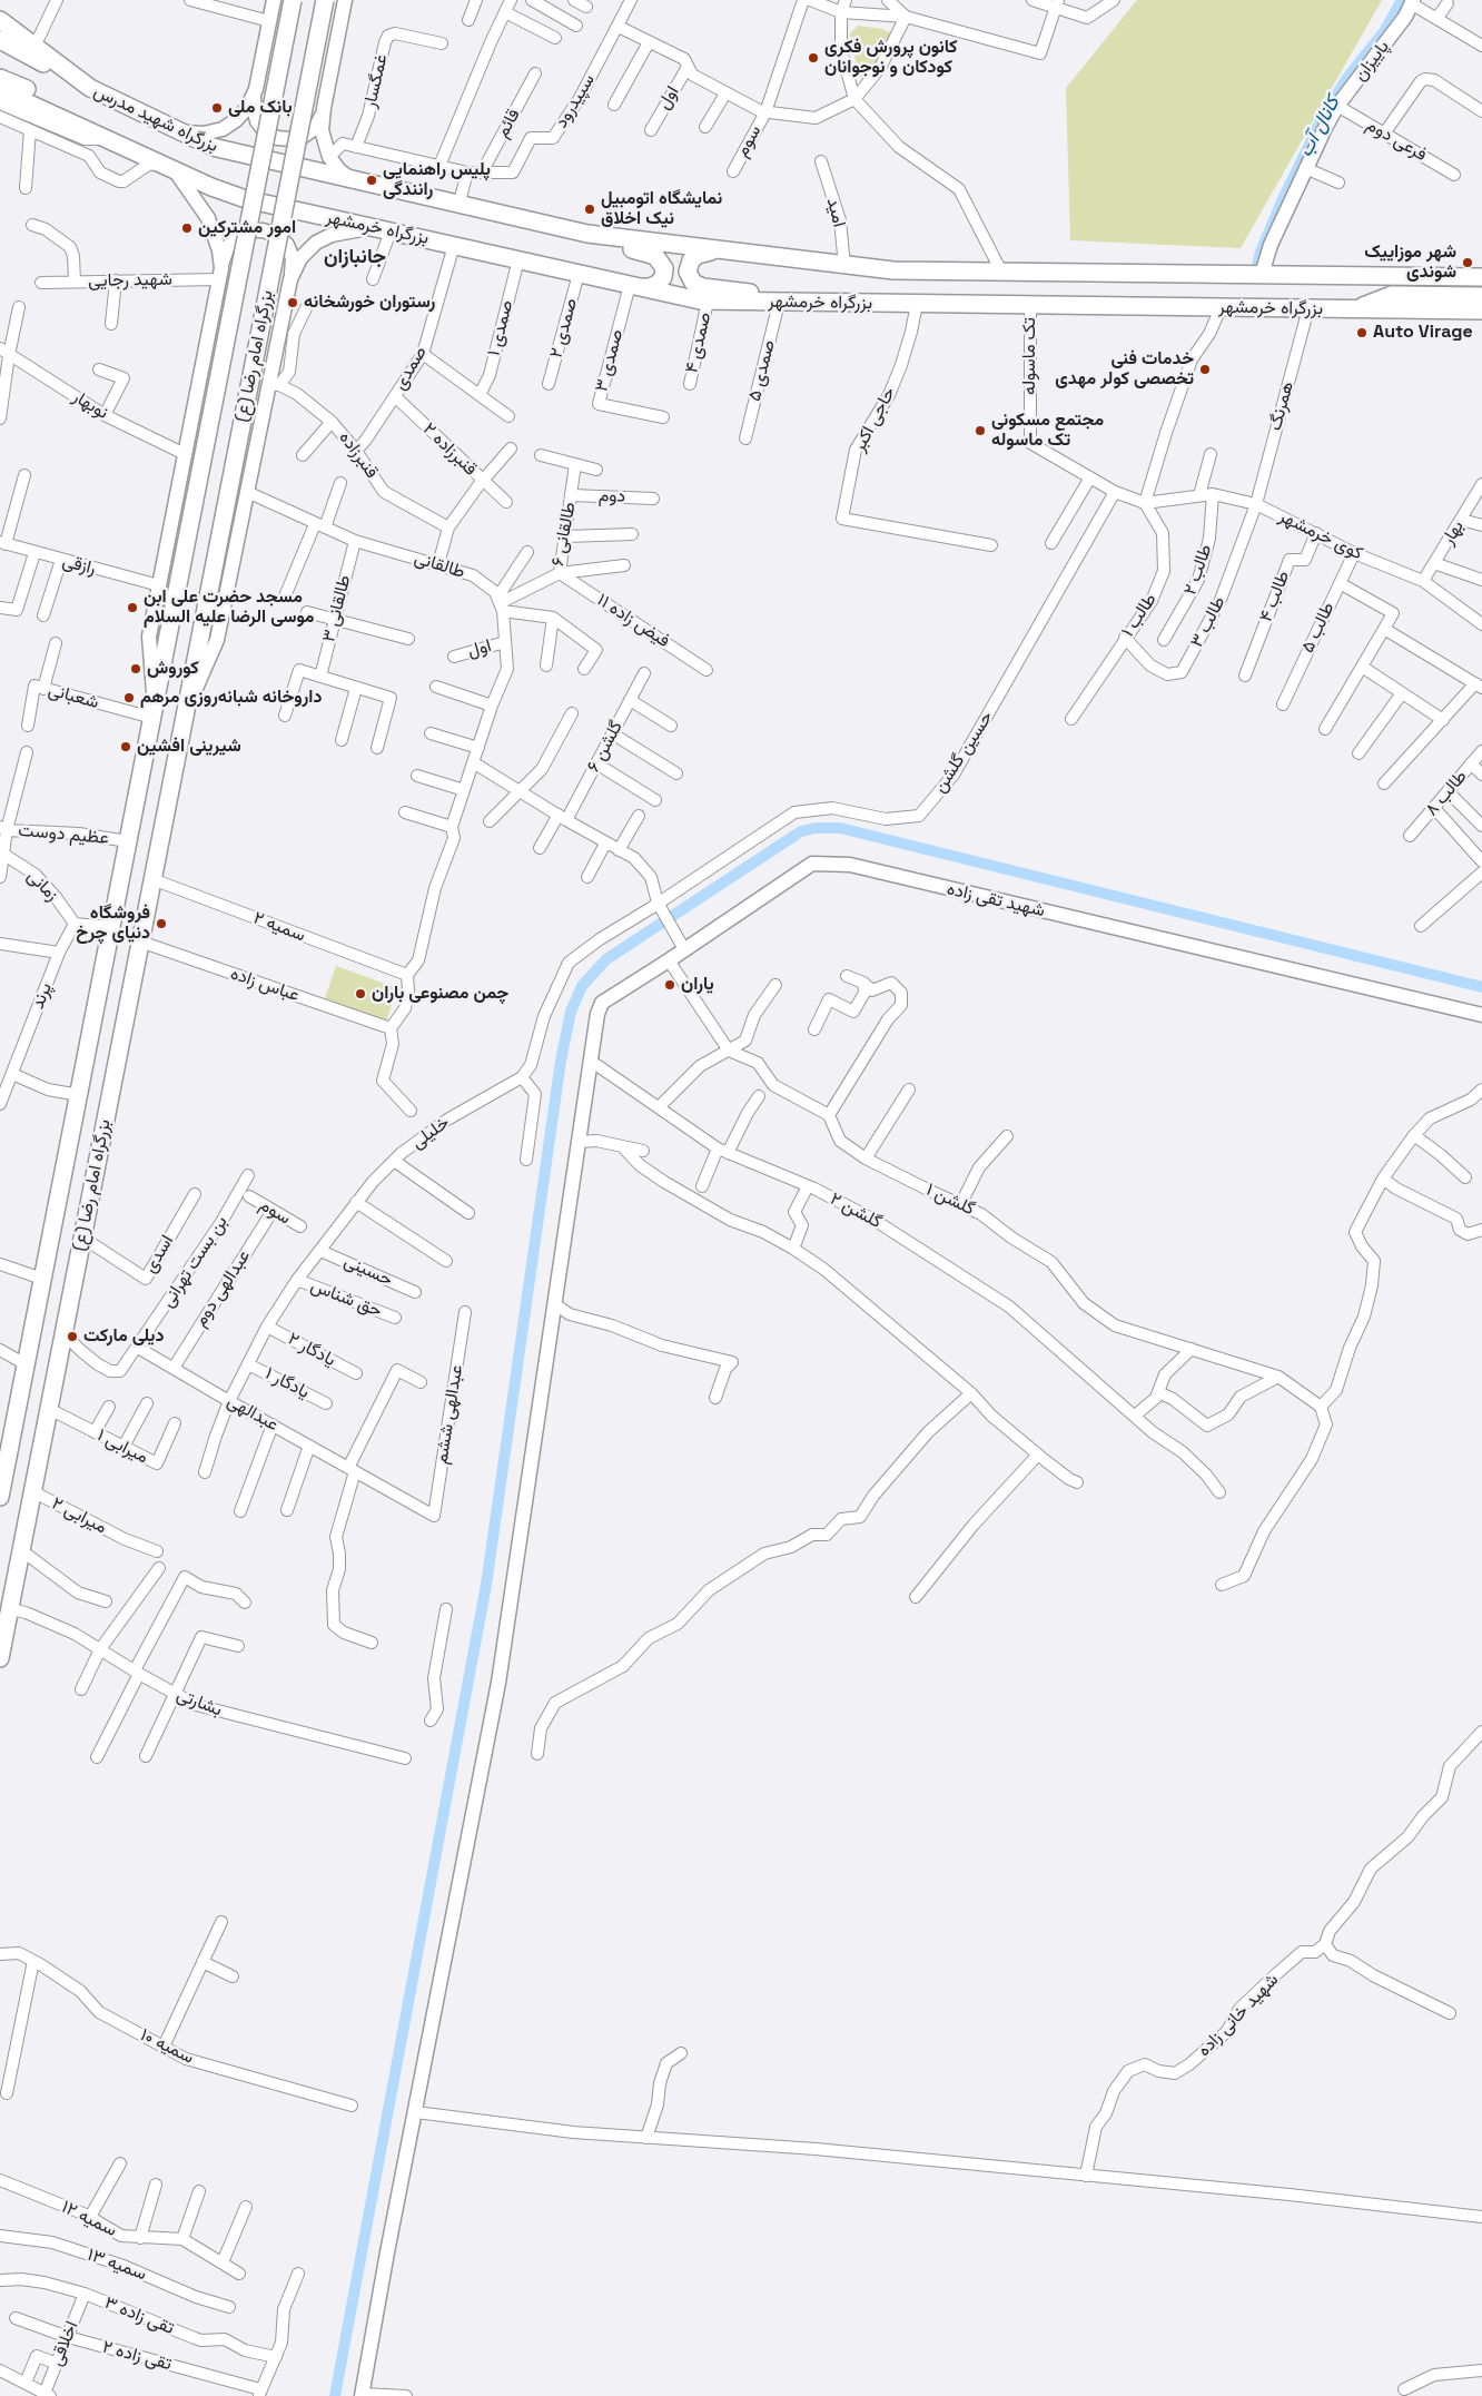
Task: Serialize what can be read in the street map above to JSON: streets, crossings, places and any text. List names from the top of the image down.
{
  "streets": {
    "highway": ["بزرگراه شهید مدرس", "بزرگراه خرمشهر", "بزرگراه امام رضا (ع)"],
    "main road": ["پاییزان", "شهید تقی زاده"],
    "street": [
      "غمگسار",
      "اول",
      "سپیدرود",
      "قائم",
      "فرعی دوم",
      "سوم",
      "امید",
      "شهید رجایی",
      "صمدی ۱",
      "صمدی ۲",
      "صمدی ۴",
      "تک ماسوله",
      "صمدی ۳",
      "صمدی",
      "صمدی ۵",
      "نوبهار",
      "همرنگ",
      "حاجی اکبر",
      "قنبرزاده ۲",
      "قنبرزاده",
      "دوم",
      "بهار",
      "طالقانی ۶",
      "کوی خرمشهر",
      "رازقی",
      "طالقانی",
      "طالب ۲",
      "طالب ۴",
      "طالقانی ۳",
      "طالب ۱",
      "فیض زاده ۱۱",
      "طالب ۳",
      "طالب ۵",
      "شعبانی",
      "گلشن ۶",
      "حسین گلشن",
      "طالب ۸",
      "عظیم دوست",
      "زمانی",
      "سمیه ۲",
      "عباس زاده",
      "پرند",
      "خلیلی",
      "گلشن ۱",
      "گلشن ۲",
      "اسدی",
      "بن بست تهرانی",
      "حسینی",
      "عبدالهی دوم",
      "حق شناس",
      "یادگار ۲",
      "یادگار ۱",
      "عبدالهی",
      "عبدالهی ششم",
      "میرابی ۱",
      "میرابی ۲",
      "بشارتی",
      "شهید خانی زاده",
      "سمیه ۱۰",
      "سمیه ۱۲",
      "سمیه ۱۳",
      "تقی زاده ۳",
      "اخلاقی",
      "تقی زاده ۲"
    ]
  },
  "crossings": [
    ["پاییزان", "فرعی دوم"],
    ["پاییزان", "بزرگراه خرمشهر"],
    ["غمگسار", "سپیدرود"],
    ["سپیدرود", "قائم"],
    ["بزرگراه شهید مدرس", "بزرگراه خرمشهر"],
    ["سوم", "عبدالهی دوم"],
    ["امید", "بزرگراه خرمشهر"],
    ["بزرگراه خرمشهر", "صمدی ۱"],
    ["بزرگراه خرمشهر", "صمدی ۲"],
    ["بزرگراه خرمشهر", "صمدی ۴"],
    ["بزرگراه خرمشهر", "بزرگراه امام رضا (ع)"],
    ["بزرگراه خرمشهر", "تک ماسوله"],
    ["بزرگراه خرمشهر", "صمدی ۳"],
    ["بزرگراه خرمشهر", "صمدی"],
    ["بزرگراه خرمشهر", "صمدی ۵"],
    ["بزرگراه خرمشهر", "همرنگ"],
    ["بزرگراه خرمشهر", "حاجی اکبر"],
    ["شهید رجایی", "بزرگراه امام رضا (ع)"],
    ["بزرگراه امام رضا (ع)", "نوبهار"],
    ["بزرگراه امام رضا (ع)", "قنبرزاده"],
    ["بزرگراه امام رضا (ع)", "رازقی"],
    ["بزرگراه امام رضا (ع)", "طالقانی"],
    ["بزرگراه امام رضا (ع)", "شعبانی"],
    ["بزرگراه امام رضا (ع)", "عظیم دوست"],
    ["بزرگراه امام رضا (ع)", "سمیه ۲"],
    ["بزرگراه امام رضا (ع)", "عباس زاده"],
    ["بزرگراه امام رضا (ع)", "اسدی"],
    ["بزرگراه امام رضا (ع)", "میرابی ۱"],
    ["بزرگراه امام رضا (ع)", "میرابی ۲"],
    ["بزرگراه امام رضا (ع)", "بشارتی"],
    ["تک ماسوله", "کوی خرمشهر"],
    ["تک ماسوله", "حسین گلشن"],
    ["صمدی", "قنبرزاده ۲"],
    ["صمدی", "قنبرزاده"],
    ["همرنگ", "کوی خرمشهر"],
    ["همرنگ", "طالب ۳"],
    ["دوم", "طالقانی ۶"],
    ["بهار", "کوی خرمشهر"],
    ["طالقانی ۶", "طالقانی"],
    ["طالقانی ۶", "فیض زاده ۱۱"],
    ["کوی خرمشهر", "طالب ۲"],
    ["کوی خرمشهر", "طالب ۴"],
    ["کوی خرمشهر", "طالب ۱"],
    ["کوی خرمشهر", "طالب ۳"],
    ["کوی خرمشهر", "طالب ۵"],
    ["کوی خرمشهر", "حسین گلشن"],
    ["طالقانی", "طالقانی ۳"],
    ["طالب ۱", "طالب ۳"],
    ["زمانی", "پرند"],
    ["شهید تقی زاده", "گلشن ۲"],
    ["خلیلی", "حسینی"],
    ["خلیلی", "حق شناس"],
    ["خلیلی", "یادگار ۲"],
    ["خلیلی", "یادگار ۱"],
    ["خلیلی", "عبدالهی"],
    ["بن بست تهرانی", "عبدالهی"],
    ["عبدالهی دوم", "عبدالهی"],
    ["عبدالهی", "عبدالهی ششم"],
    ["تقی زاده ۳", "اخلاقی"],
    ["اخلاقی", "تقی زاده ۲"]
  ],
  "districts": ["جانبازان"],
  "water": ["کانال آب"],
  "places": [
    "کانون پرورش فکری کودکان و نوجوانان",
    "بانک ملی",
    "پلیس راهنمایی رانندگی",
    "نمایشگاه اتومبیل نیک اخلاق",
    "امور مشترکین",
    "شهر موزاییک شوندی",
    "رستوران خورشخانه",
    "Auto Virage",
    "خدمات فنی تخصصی کولر مهدی",
    "مجتمع مسکونی تک ماسوله",
    "مسجد حضرت علی ابن موسی الرضا علیه السلام",
    "کوروش",
    "داروخانه شبانه‌روزی مرهم",
    "شیرینی افشین",
    "فروشگاه دنیای چرخ",
    "یاران",
    "چمن مصنوعی باران",
    "دیلی مارکت"
  ]
}
